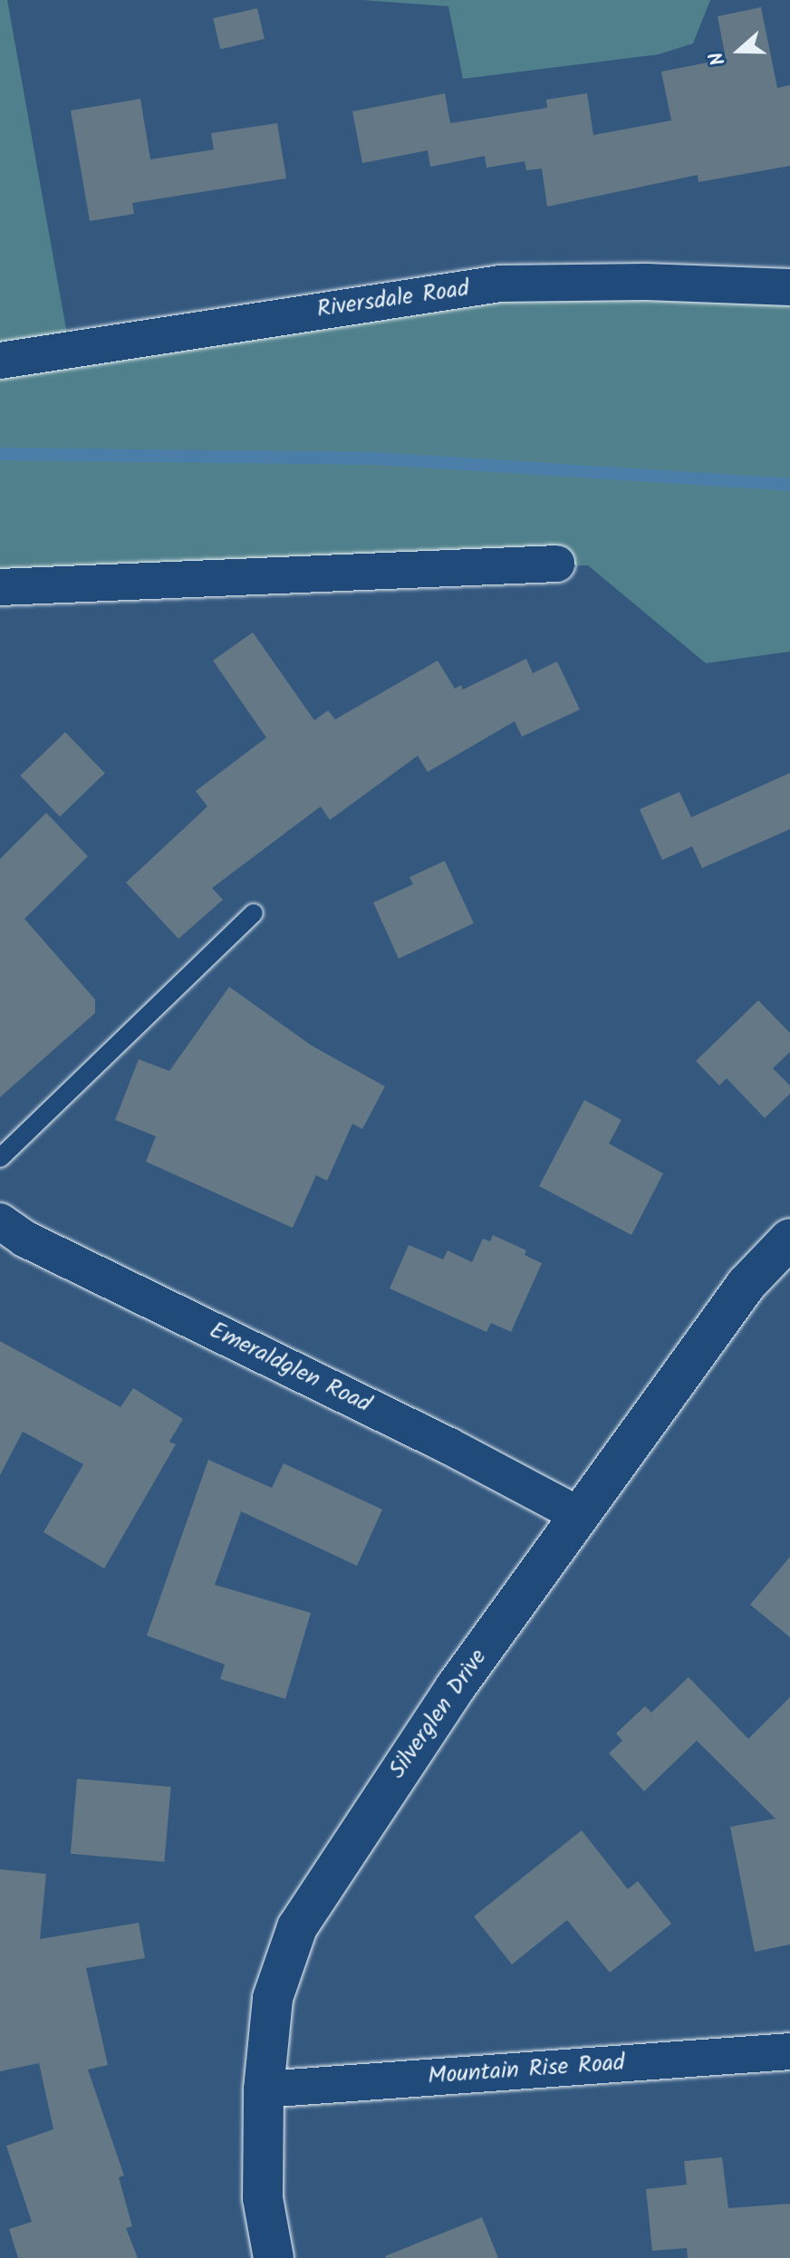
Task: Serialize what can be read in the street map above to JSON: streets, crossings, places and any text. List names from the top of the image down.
{
  "streets": {
    "street": [
      "Riversdale Road",
      "Emeraldglen Road",
      "Silverglen Drive",
      "Mountain Rise Road"
    ]
  },
  "crossings": [
    ["Emeraldglen Road", "Silverglen Drive"],
    ["Silverglen Drive", "Mountain Rise Road"]
  ],
  "north": "left"
}
